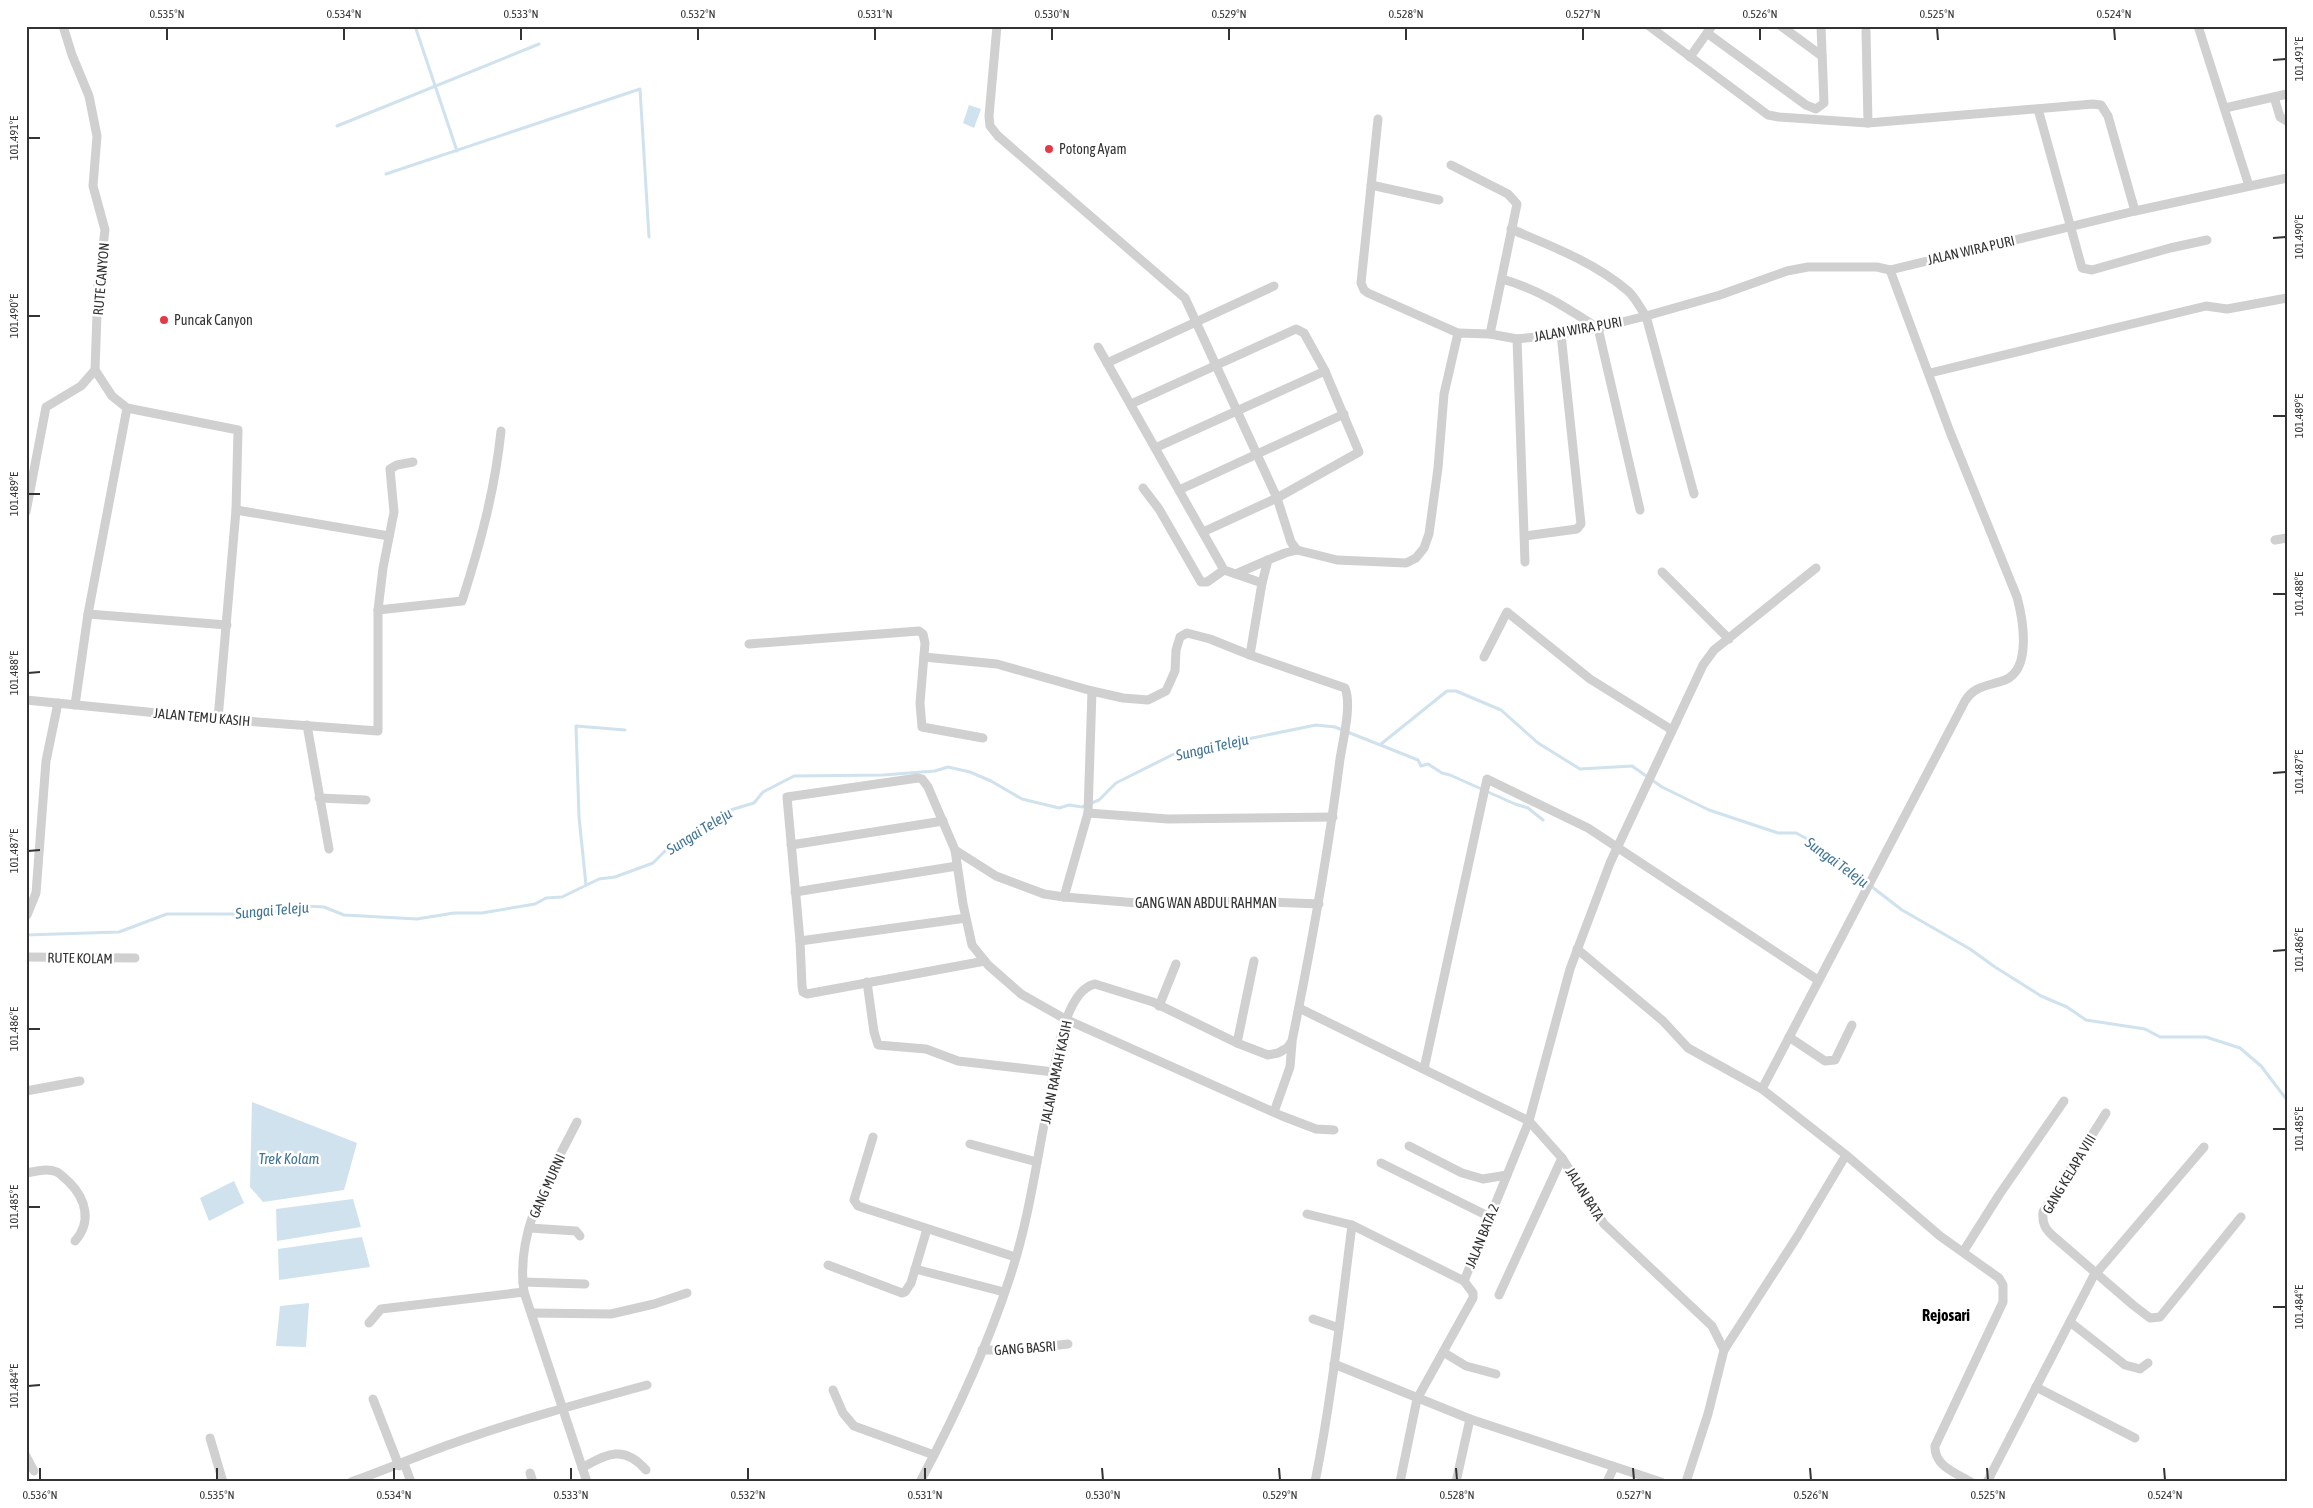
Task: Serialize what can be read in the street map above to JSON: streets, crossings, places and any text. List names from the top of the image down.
{
  "streets": {
    "street": [
      "JALAN WIRA PURI",
      "RUTE CANYON",
      "JALAN TEMU KASIH",
      "GANG WAN ABDUL RAHMAN",
      "RUTE KOLAM",
      "JALAN RAMAH KASIH",
      "GANG KELAPA VIII",
      "GANG MURNI",
      "JALAN BATA",
      "JALAN BATA 2",
      "GANG BASRI"
    ]
  },
  "crossings": [
    ["JALAN RAMAH KASIH", "GANG BASRI"],
    ["JALAN BATA", "JALAN BATA 2"]
  ],
  "districts": ["Rejosari"],
  "water": ["Sungai Teleju", "Trek Kolam"],
  "places": ["Potong Ayam", "Puncak Canyon"],
  "coordinates": [
    "0.535°N",
    "0.534°N",
    "0.533°N",
    "0.532°N",
    "0.531°N",
    "0.530°N",
    "0.529°N",
    "0.528°N",
    "0.527°N",
    "0.526°N",
    "0.525°N",
    "0.524°N",
    "101.491°E",
    "101.490°E",
    "101.489°E",
    "101.488°E",
    "101.487°E",
    "101.486°E",
    "101.485°E",
    "101.484°E",
    "0.536°N"
  ]
}
